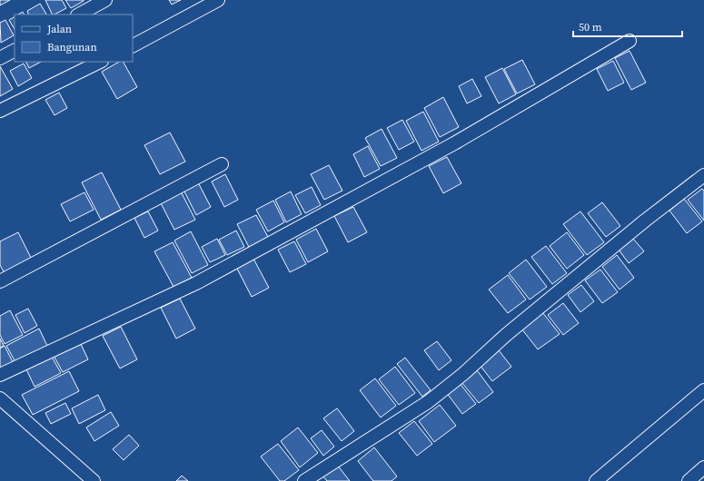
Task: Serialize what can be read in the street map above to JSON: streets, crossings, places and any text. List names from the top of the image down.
{
  "legend": ["Jalan", "Bangunan"],
  "scale_bar": "50 m"
}
